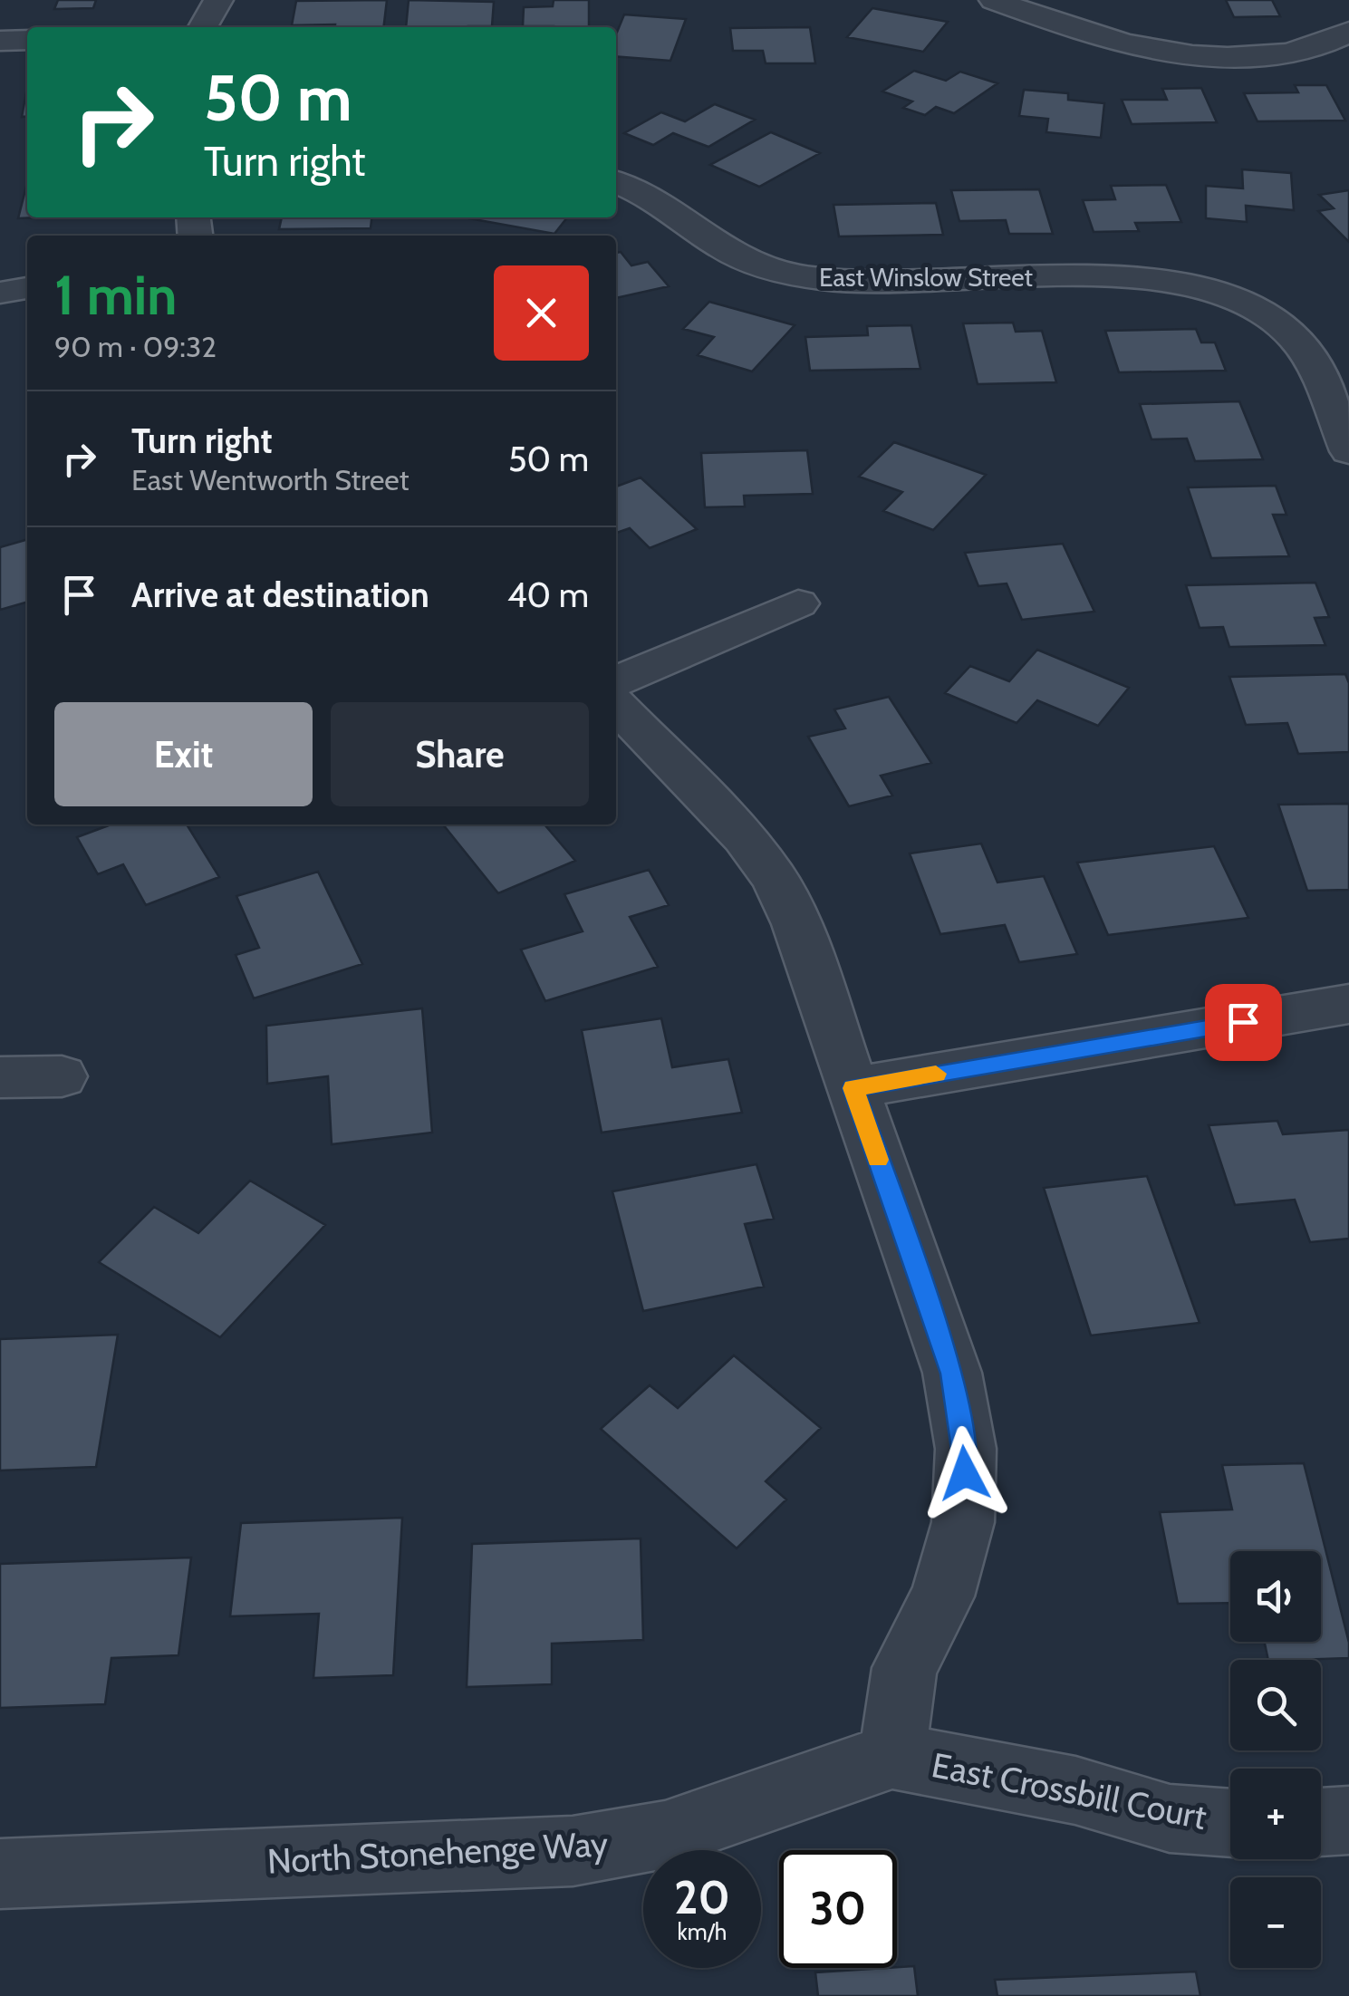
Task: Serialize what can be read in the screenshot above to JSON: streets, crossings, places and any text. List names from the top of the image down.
{
  "streets": {
    "street": ["East Winslow Street", "East Crossbill Court", "North Stonehenge Way"]
  },
  "crossings": [
    ["East Crossbill Court", "North Stonehenge Way"]
  ],
  "page": {
    "turn": ["50 m", "Turn right"],
    "heading": ["1 min", "90 m · 09:32"],
    "list": [
      {
        "name": "Turn right",
        "note": "East Wentworth Street",
        "value": "50 m"
      },
      {
        "name": "Arrive at destination",
        "value": "40 m"
      }
    ],
    "buttons": ["Exit", "Share"],
    "map_buttons": ["+", "−"],
    "speed": "20 km/h",
    "limit": "30"
  }
}
